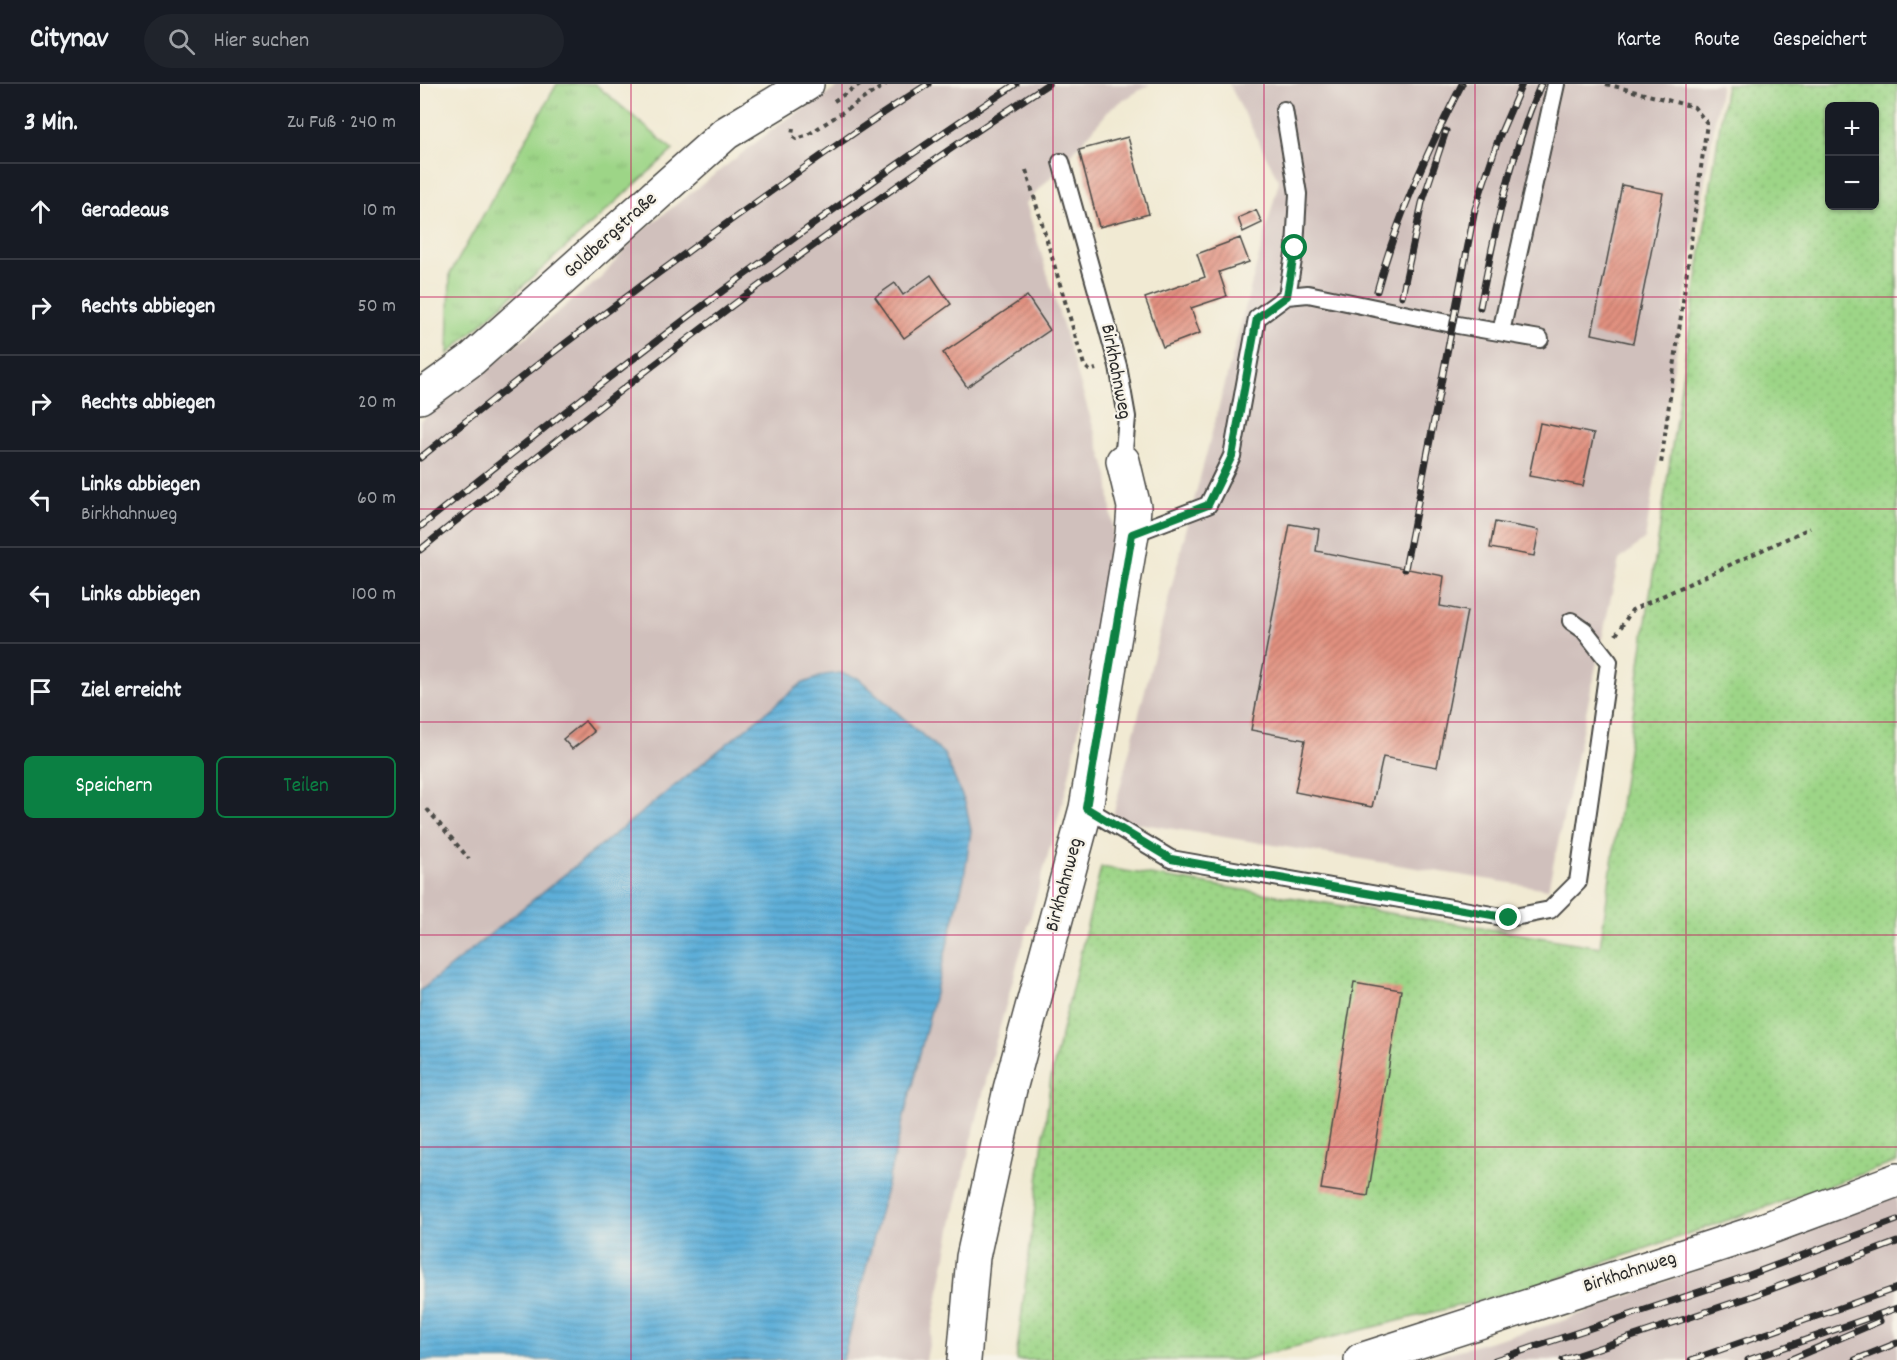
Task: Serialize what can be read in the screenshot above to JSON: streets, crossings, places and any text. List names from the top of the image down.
{
  "streets": {
    "street": ["Goldbergstraße", "Birkhahnweg"]
  },
  "page": {
    "header": "Citynav",
    "search": "Hier suchen",
    "nav": ["Karte", "Route", "Gespeichert"],
    "heading": ["3 Min.", "Zu Fuß · 240 m"],
    "map_buttons": ["+", "−"],
    "list": [
      ["Geradeaus", "10 m"],
      ["Rechts abbiegen", "50 m"],
      ["Rechts abbiegen", "20 m"],
      ["Links abbiegen", "Birkhahnweg", "60 m"],
      ["Links abbiegen", "100 m"],
      "Ziel erreicht"
    ],
    "buttons": ["Speichern", "Teilen"]
  }
}
